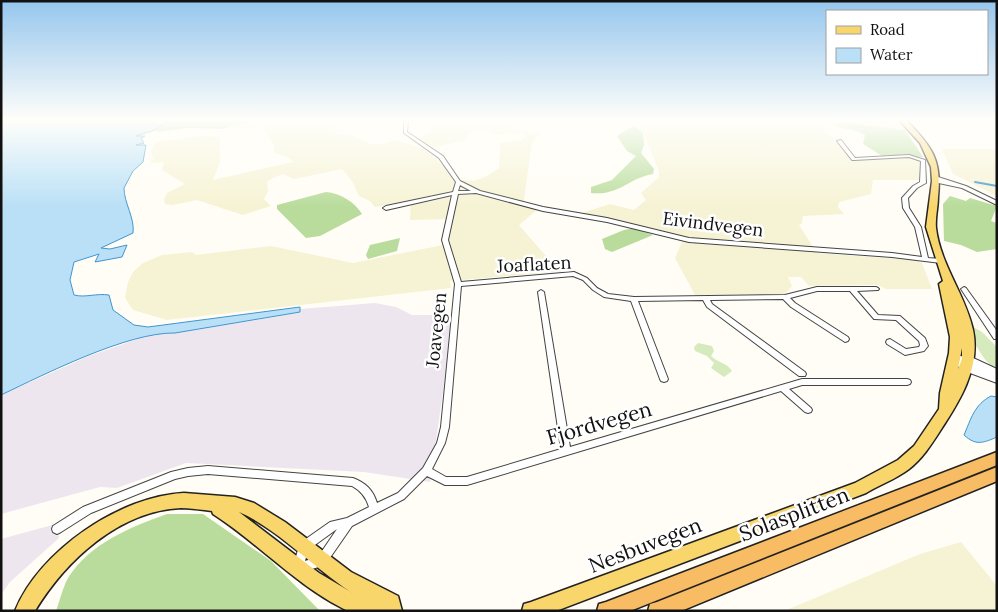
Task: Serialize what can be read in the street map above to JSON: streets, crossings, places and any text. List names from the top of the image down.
{
  "streets": {
    "highway": ["Solasplitten"],
    "main road": ["Nesbuvegen"],
    "street": [
      "Eivindvegen",
      "Joaflaten",
      "Joavegen",
      "Fjordvegen"
    ]
  },
  "crossings": [
    ["Eivindvegen", "Joavegen"],
    ["Eivindvegen", "Nesbuvegen"],
    ["Joaflaten", "Joavegen"],
    ["Joavegen", "Fjordvegen"]
  ],
  "legend": ["Road", "Water"]
}
